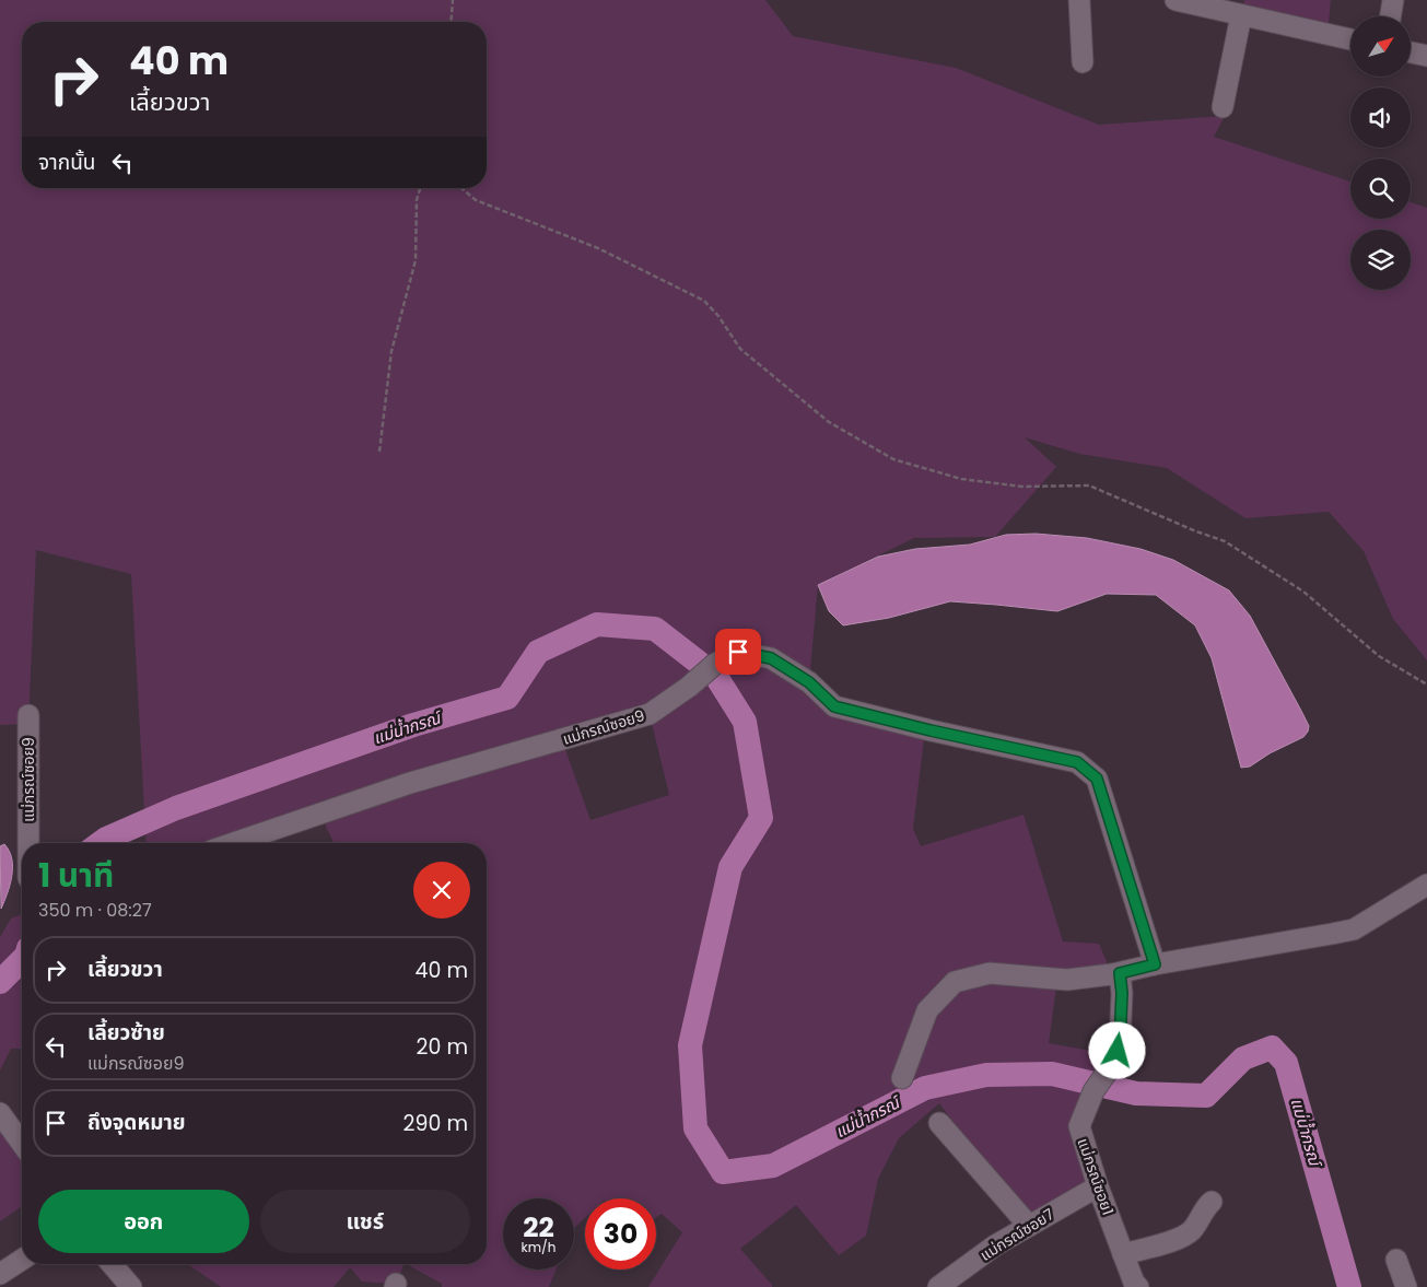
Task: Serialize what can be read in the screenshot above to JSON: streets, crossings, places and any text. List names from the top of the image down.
{
  "streets": {
    "street": ["แม่กรณ์ซอย9", "แม่กรณ์ซอย1", "แม่กรณ์ซอย7"]
  },
  "crossings": [
    ["แม่กรณ์ซอย1", "แม่กรณ์ซอย7"]
  ],
  "water": ["แม่น้ำกรณ์"],
  "north": "top right",
  "page": {
    "turn": ["40 m", "เลี้ยวขวา"],
    "then": "จากนั้น",
    "heading": ["1 นาที", "350 m · 08:27"],
    "list": [
      {
        "name": "เลี้ยวขวา",
        "value": "40 m"
      },
      {
        "name": "เลี้ยวซ้าย",
        "note": "แม่กรณ์ซอย9",
        "value": "20 m"
      },
      {
        "name": "ถึงจุดหมาย",
        "value": "290 m"
      }
    ],
    "buttons": ["ออก", "แชร์"],
    "speed": "22 km/h",
    "limit": "30"
  }
}
